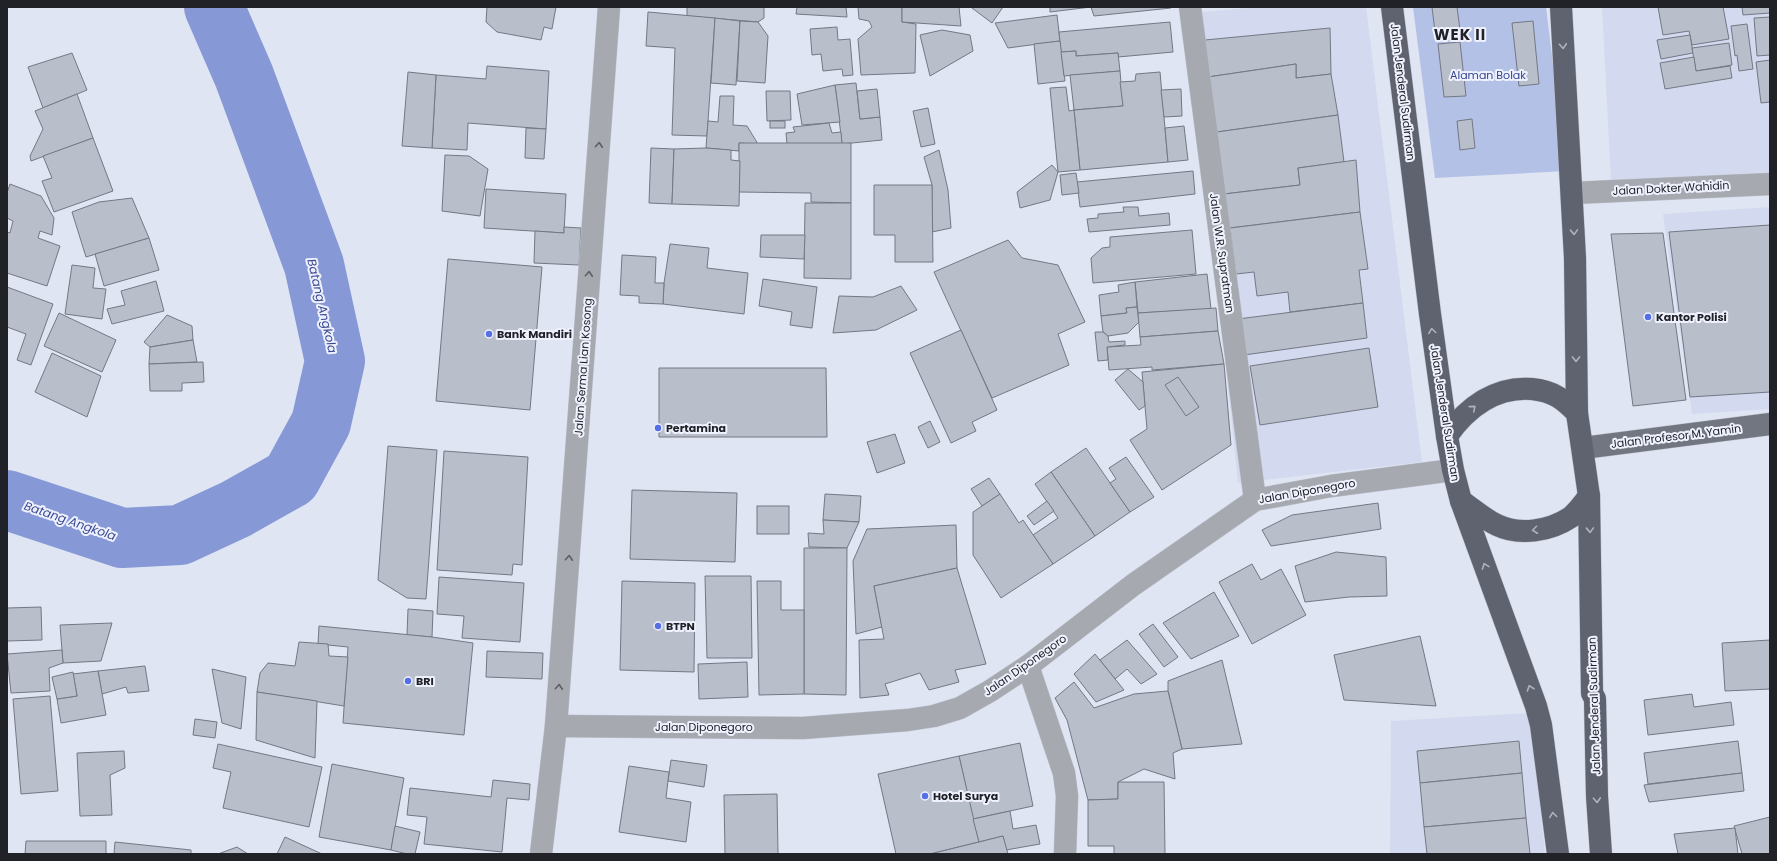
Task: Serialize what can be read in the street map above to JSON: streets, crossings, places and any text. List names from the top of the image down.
{
  "streets": {
    "highway": ["Jalan Jenderal Sudirman"],
    "main road": ["Jalan Profesor M. Yamin"],
    "street": [
      "Jalan Dokter Wahidin",
      "Jalan W.R. Supratman",
      "Jalan Serma Lian Kosong",
      "Jalan Diponegoro"
    ]
  },
  "crossings": [
    ["Jalan Jenderal Sudirman", "Jalan Dokter Wahidin"],
    ["Jalan Jenderal Sudirman", "Jalan Profesor M. Yamin"],
    ["Jalan Jenderal Sudirman", "Jalan Diponegoro"],
    ["Jalan W.R. Supratman", "Jalan Diponegoro"],
    ["Jalan Serma Lian Kosong", "Jalan Diponegoro"]
  ],
  "one_way": ["Jalan Serma Lian Kosong"],
  "districts": ["WEK II"],
  "water": ["Batang Angkola"],
  "parks": ["Alaman Bolak"],
  "places": [
    "Kantor Polisi",
    "Bank Mandiri",
    "Pertamina",
    "BTPN",
    "BRI",
    "Hotel Surya"
  ]
}
